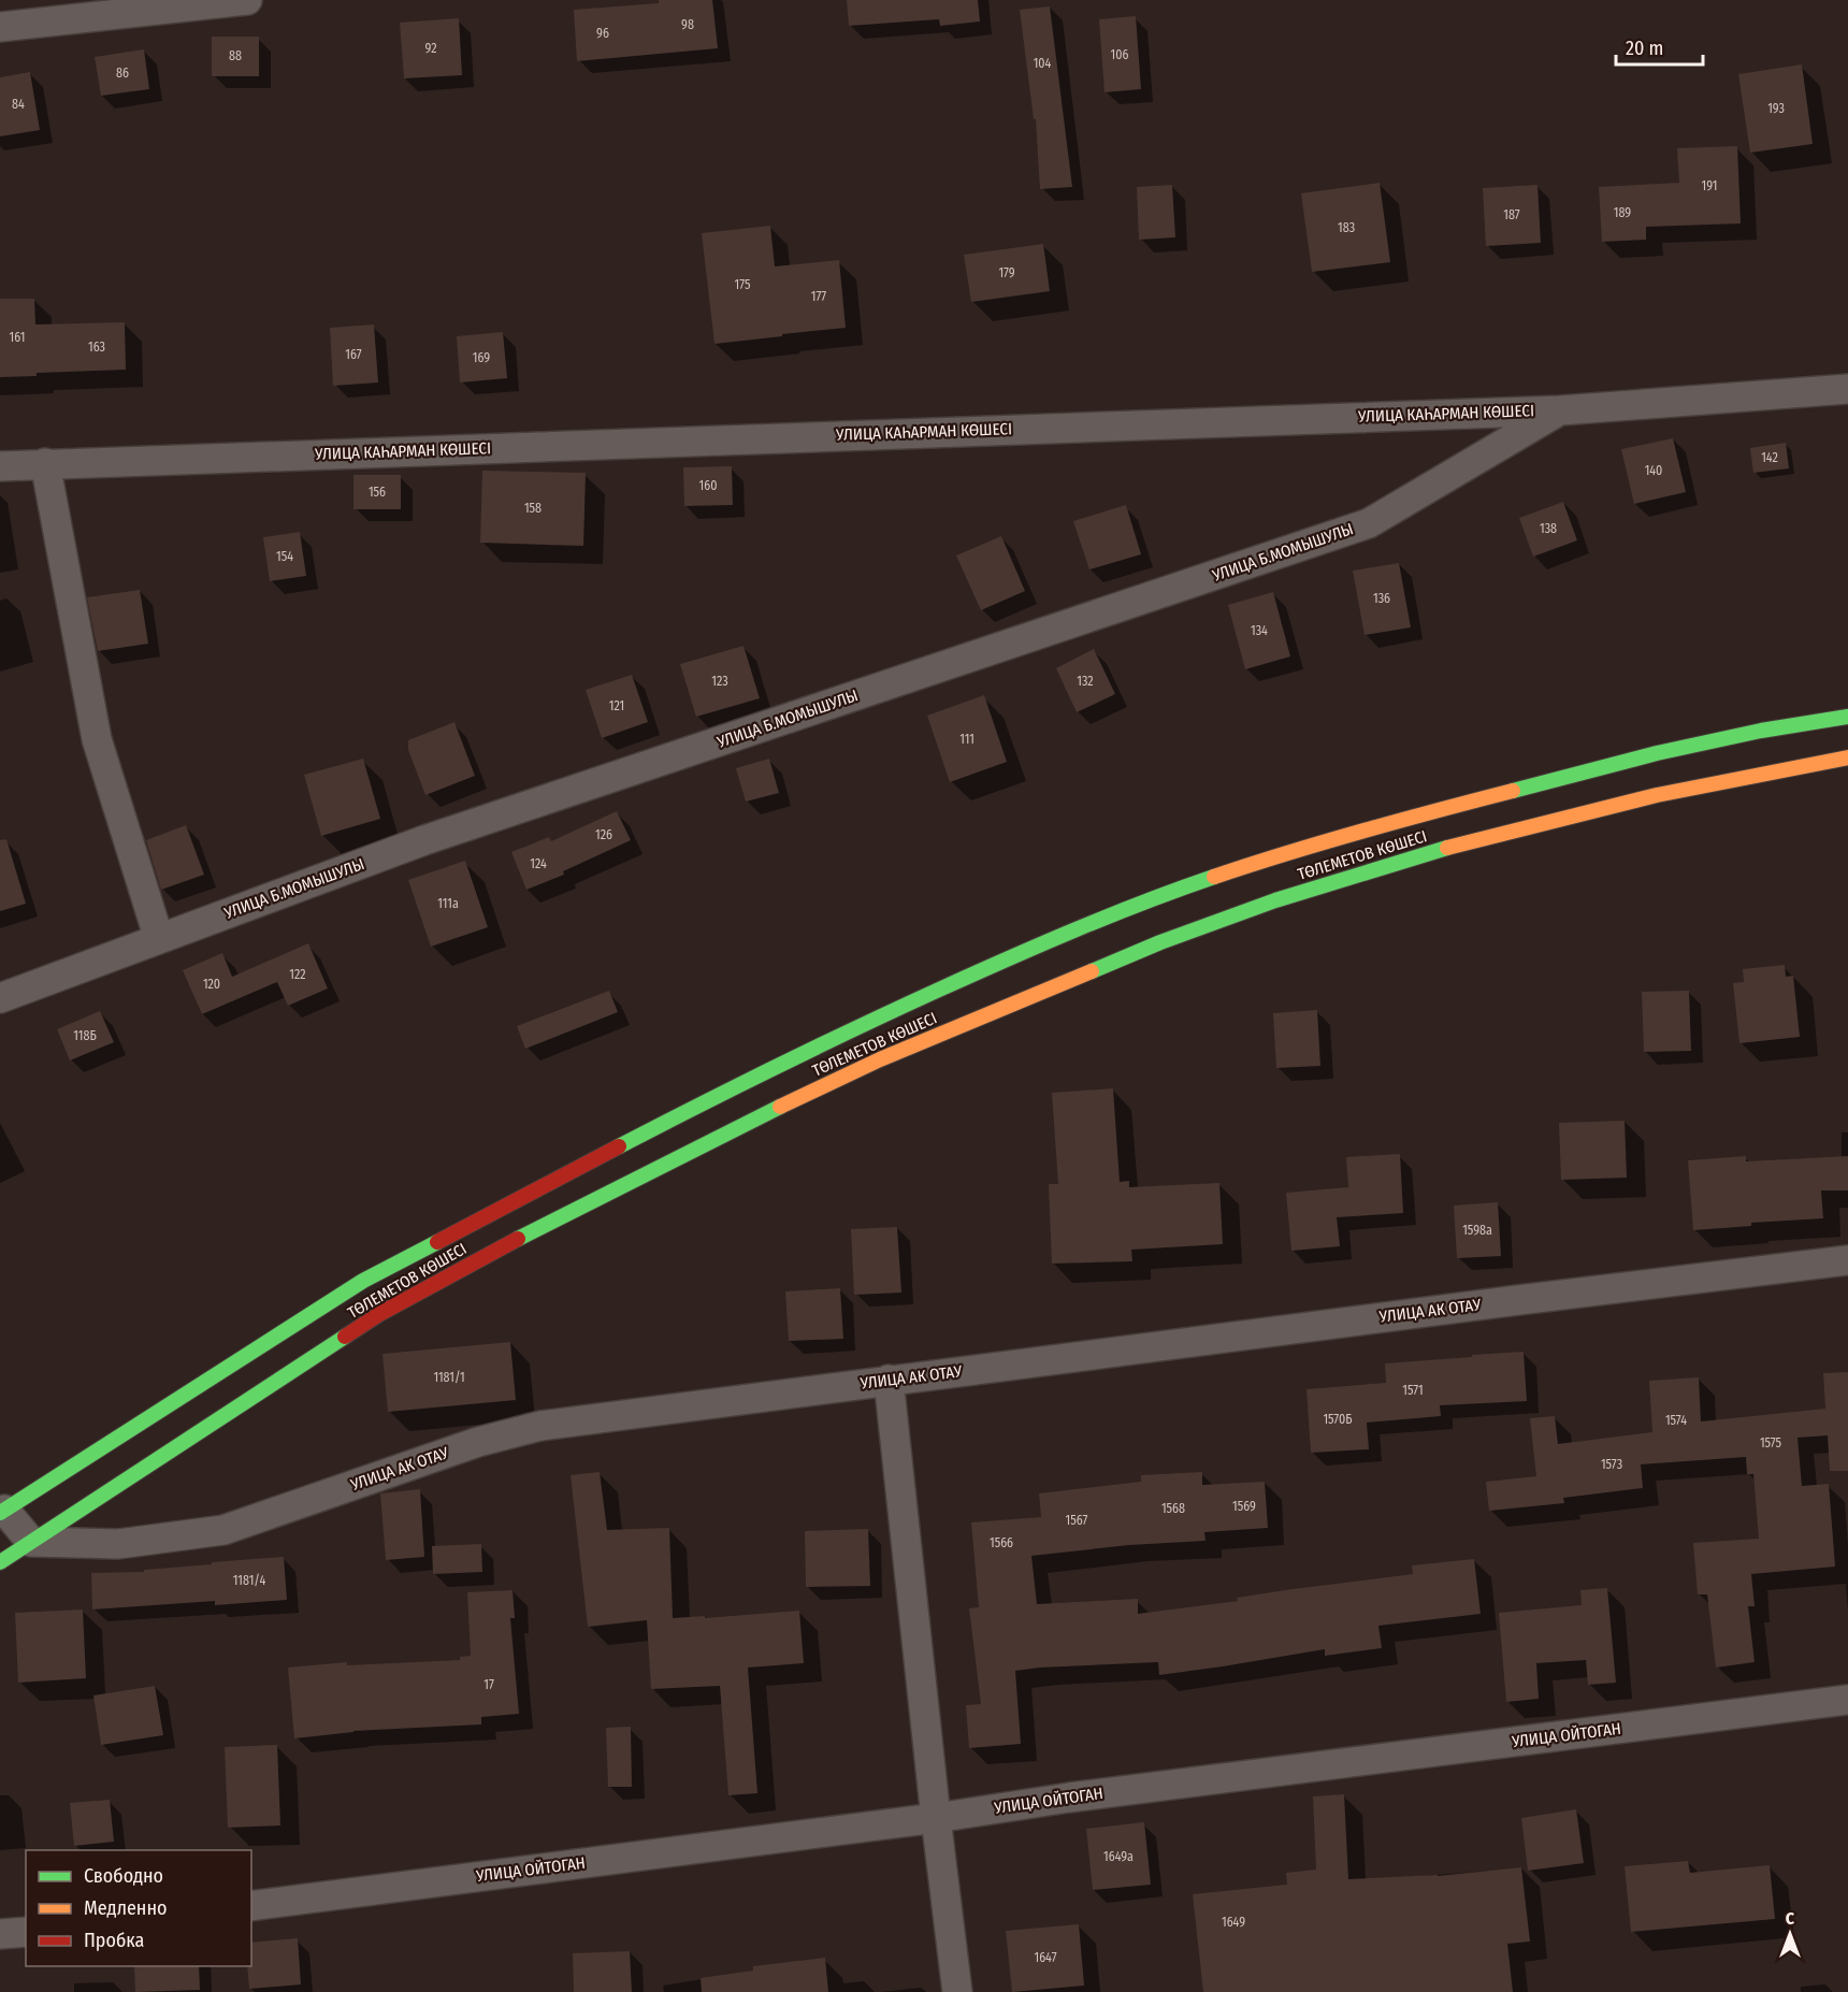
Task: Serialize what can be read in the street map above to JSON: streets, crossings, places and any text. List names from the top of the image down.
{
  "streets": {
    "main road": ["ТӨЛЕМЕТОВ КӨШЕСІ"],
    "street": [
      "УЛИЦА КАҺАРМАН КӨШЕСІ",
      "УЛИЦА Б.МОМЫШУЛЫ",
      "УЛИЦА АК ОТАУ",
      "УЛИЦА ОЙТОГАН"
    ]
  },
  "crossings": [
    ["УЛИЦА КАҺАРМАН КӨШЕСІ", "УЛИЦА Б.МОМЫШУЛЫ"],
    ["ТӨЛЕМЕТОВ КӨШЕСІ", "УЛИЦА АК ОТАУ"]
  ],
  "house_numbers": [
    "98",
    "96",
    "92",
    "106",
    "88",
    "104",
    "86",
    "84",
    "193",
    "191",
    "189",
    "187",
    "183",
    "179",
    "175",
    "177",
    "161",
    "163",
    "167",
    "169",
    "142",
    "140",
    "160",
    "156",
    "158",
    "138",
    "154",
    "136",
    "134",
    "123",
    "132",
    "121",
    "111",
    "126",
    "124",
    "111а",
    "122",
    "120",
    "118Б",
    "1598а",
    "1181/1",
    "1571",
    "1570Б",
    "1574",
    "1575",
    "1573",
    "1569",
    "1568",
    "1567",
    "1566",
    "1181/4",
    "17",
    "1649а",
    "1649",
    "1647"
  ],
  "legend": ["Свободно", "Медленно", "Пробка"],
  "scale_bar": "20 m",
  "north": "top"
}
